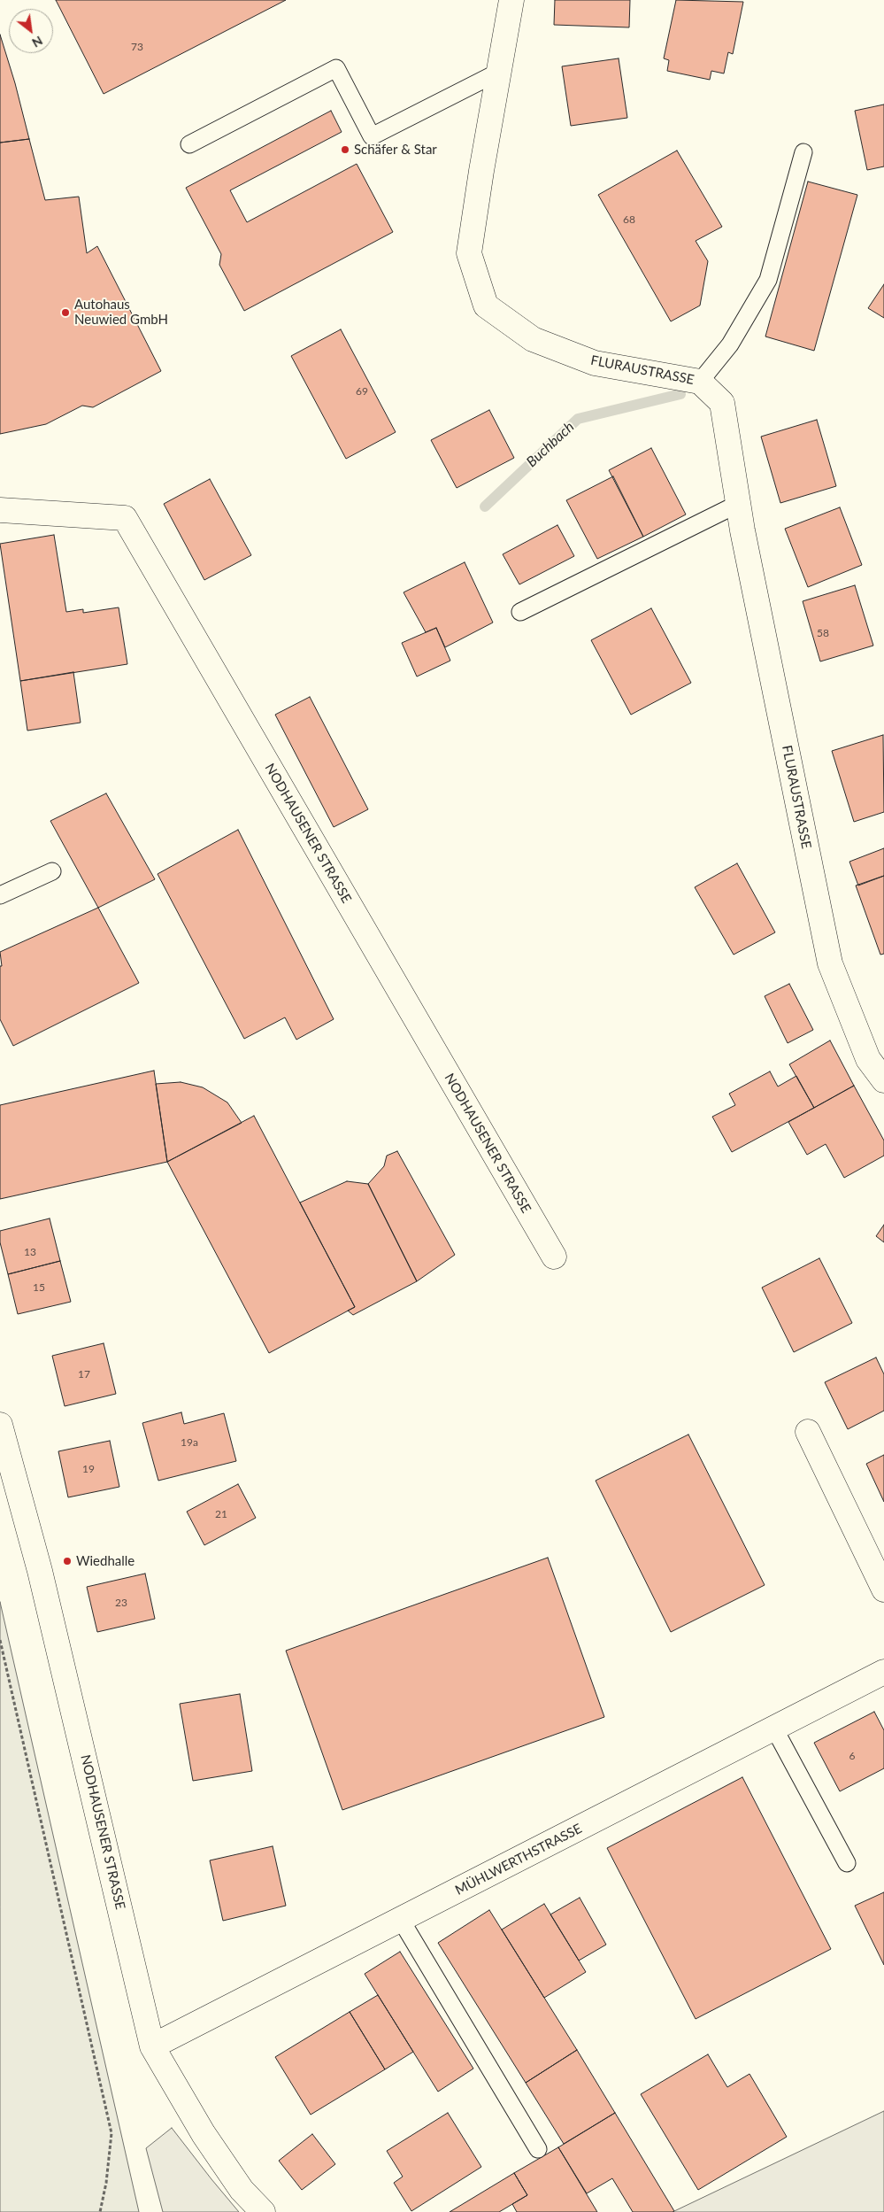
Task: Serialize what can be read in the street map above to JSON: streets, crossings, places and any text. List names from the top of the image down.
{
  "streets": {
    "street": ["FLURAUSTRASSE", "NODHAUSENER STRASSE", "MÜHLWERTHSTRASSE"]
  },
  "crossings": [
    ["NODHAUSENER STRASSE", "MÜHLWERTHSTRASSE"]
  ],
  "water": ["Buchbach"],
  "places": ["Schäfer & Star", "Autohaus Neuwied GmbH", "Wiedhalle"],
  "house_numbers": [
    "73",
    "68",
    "69",
    "58",
    "13",
    "15",
    "17",
    "19a",
    "19",
    "21",
    "23",
    "6"
  ],
  "north": "bottom right"
}
